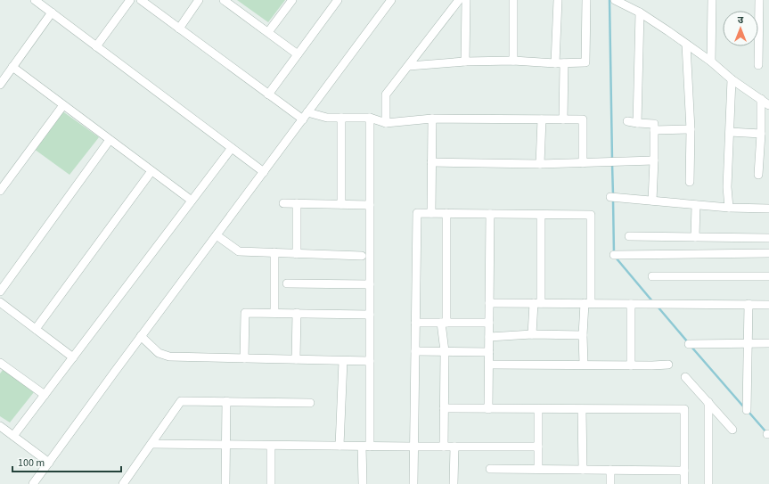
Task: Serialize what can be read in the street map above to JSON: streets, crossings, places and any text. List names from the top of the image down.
{
  "scale_bar": "100 m",
  "north": "top"
}
